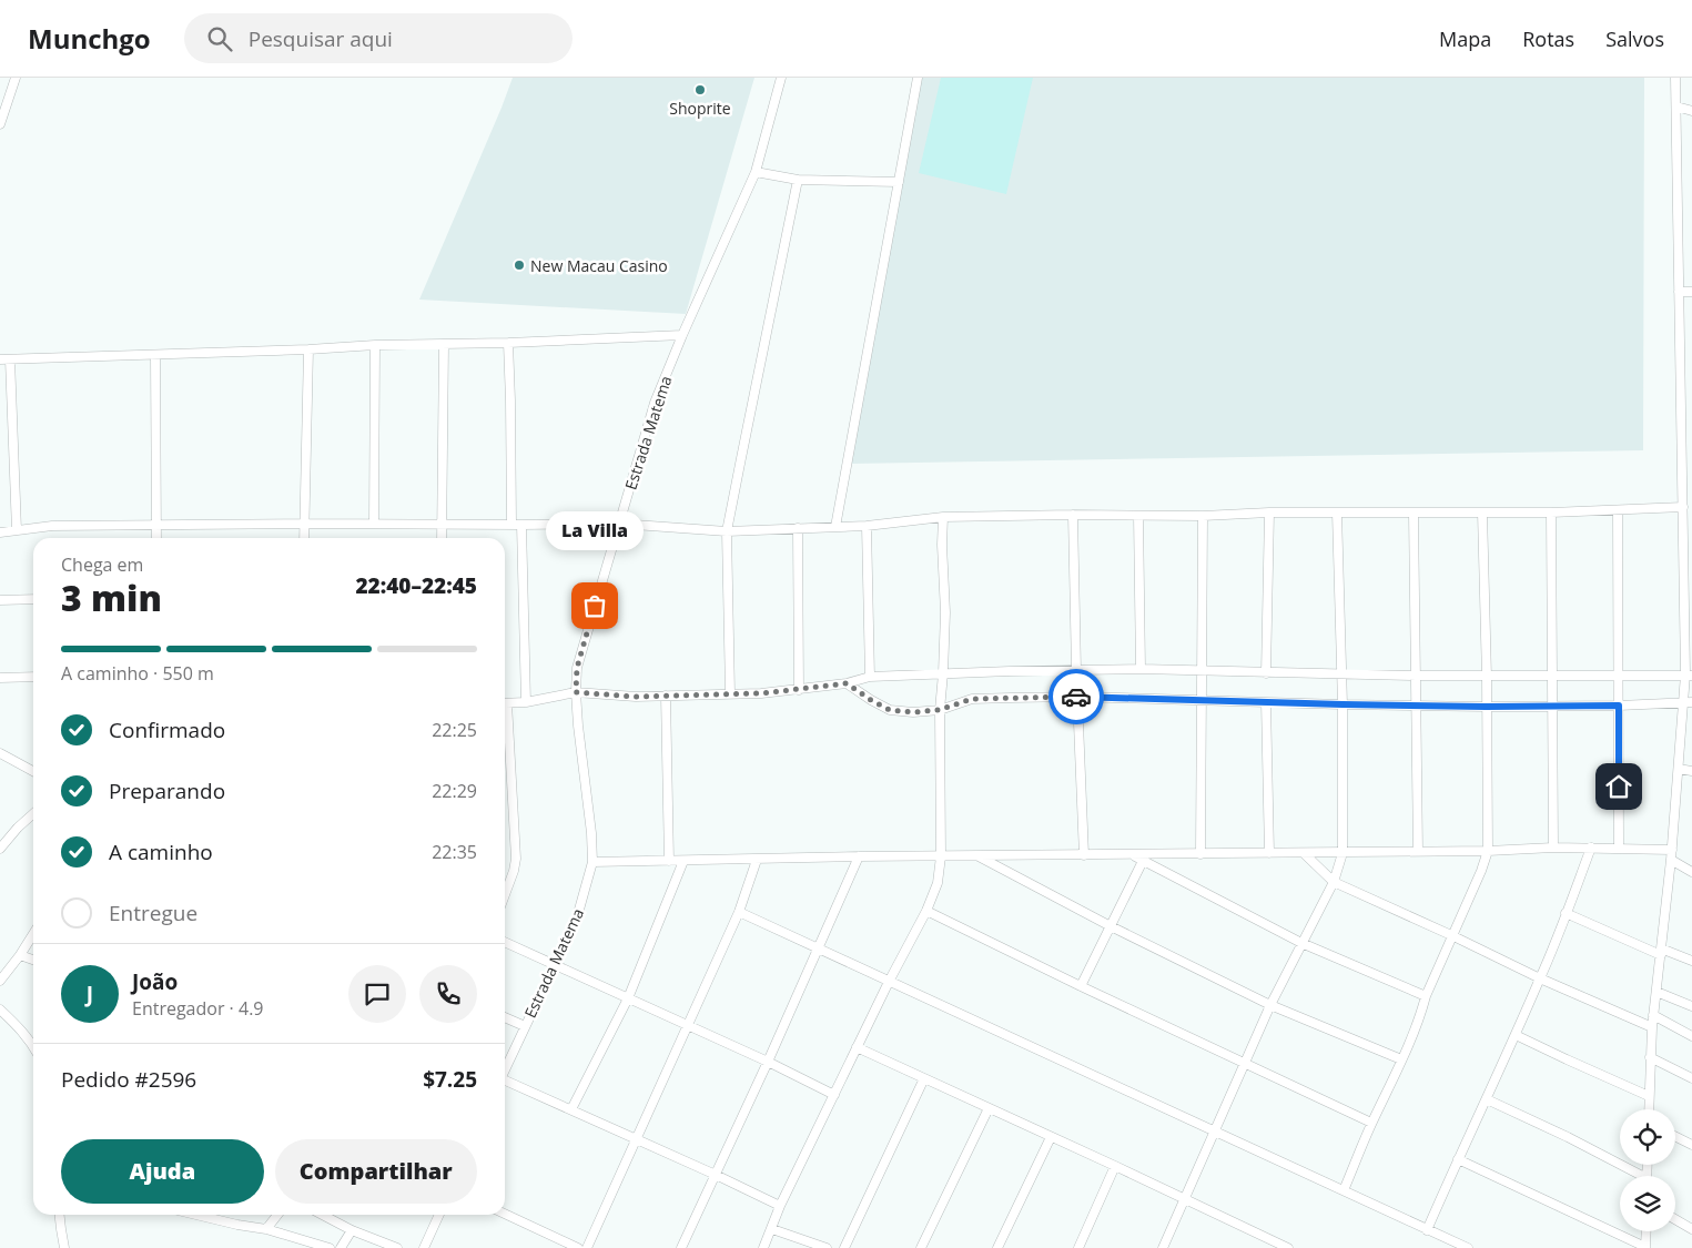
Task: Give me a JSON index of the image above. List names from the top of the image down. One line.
{"streets":{"street":["Estrada Matema"]},"places":["Shoprite","New Macau Casino","La Villa"],"page":{"header":"Munchgo","search":"Pesquisar aqui","nav":["Mapa","Rotas","Salvos"],"bubble":"La Villa","heading":["3 min","Chega em","22:40–22:45"],"panel":["João","Entregador · 4.9","Pedido #2596","$7.25"],"bar":"A caminho · 550 m","list":[["Confirmado","22:25"],["Preparando","22:29"],["A caminho","22:35"],"Entregue"],"round":"J","buttons":["Ajuda","Compartilhar"]}}
